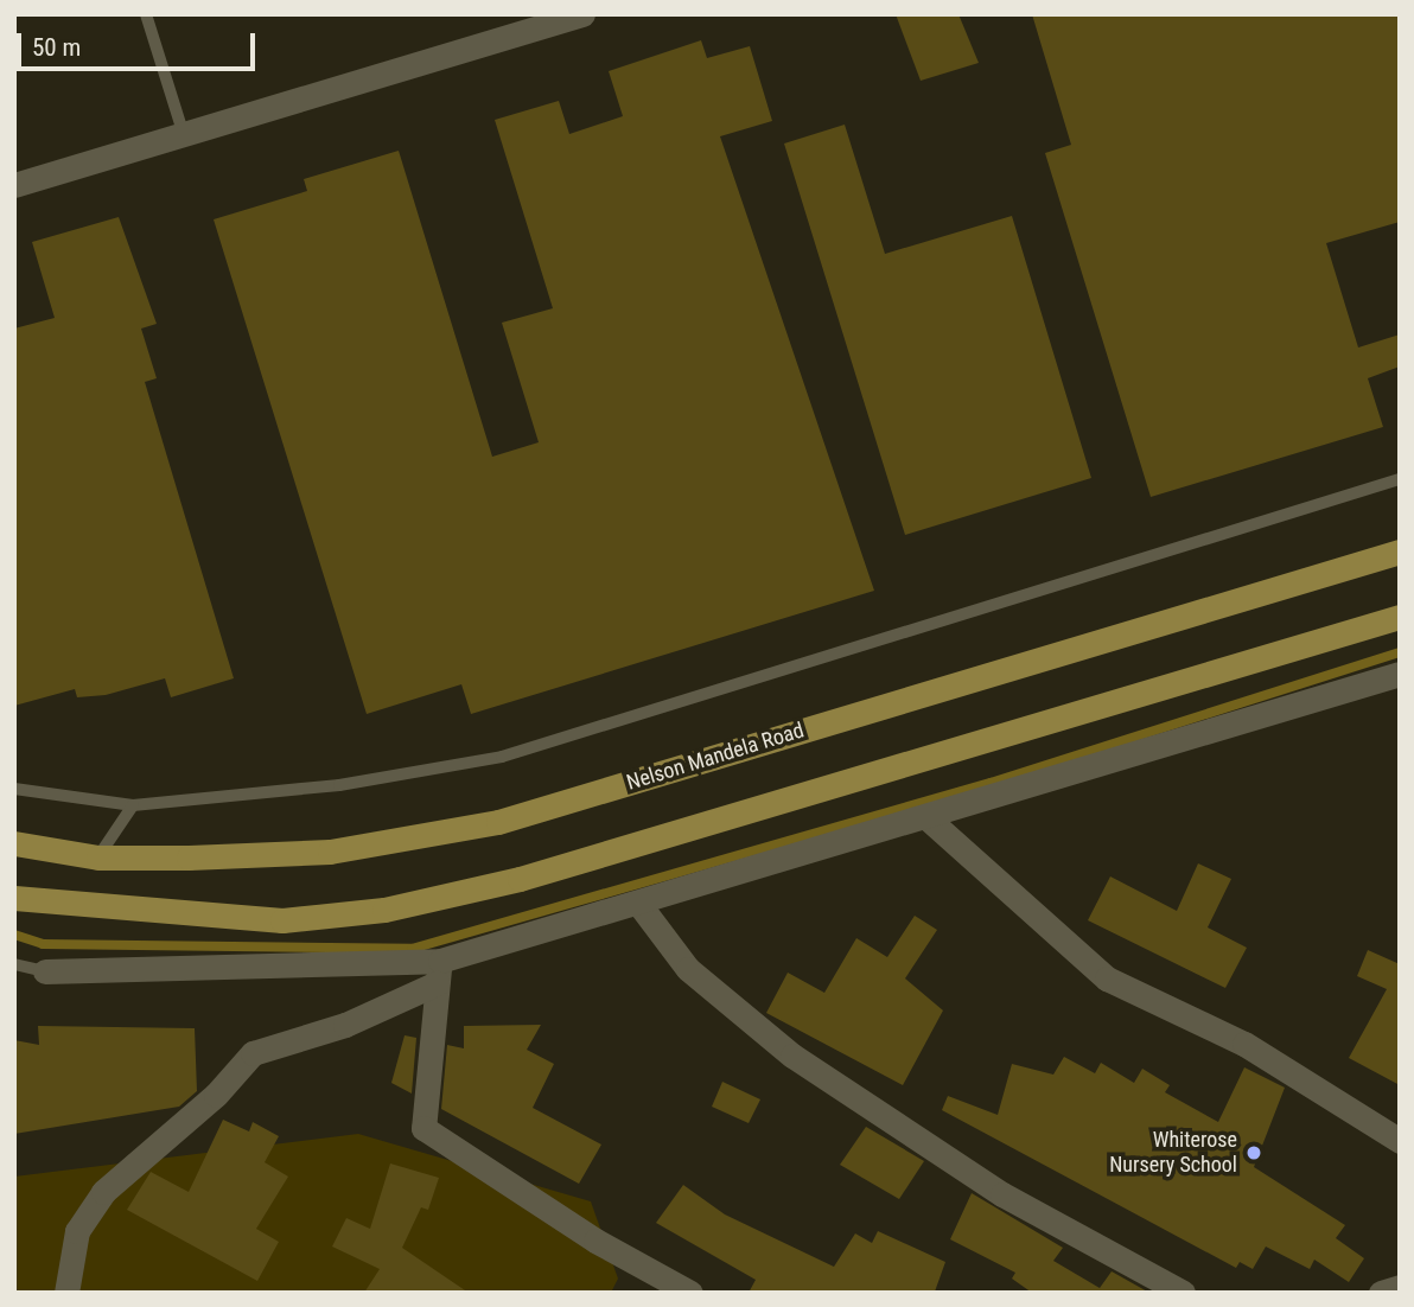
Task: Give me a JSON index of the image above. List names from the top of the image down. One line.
{"streets":{"main road":["Nelson Mandela Road"]},"places":["Whiterose Nursery School"],"scale_bar":"50 m"}
